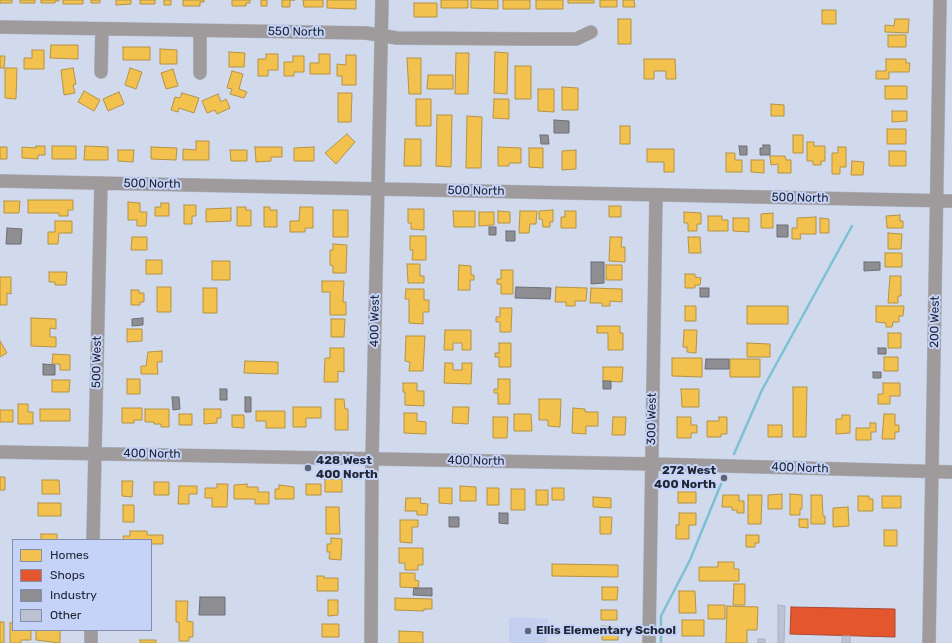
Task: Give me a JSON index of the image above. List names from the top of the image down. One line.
{"streets":{"street":["550 North","500 North","400 West","200 West","500 West","300 West","400 North"]},"crossings":[["550 North","400 West"],["500 North","400 West"],["500 North","200 West"],["500 North","500 West"],["500 North","300 West"],["400 West","400 North"],["200 West","400 North"],["500 West","400 North"],["300 West","400 North"]],"places":["428 West 400 North","272 West 400 North","Ellis Elementary School"],"legend":["Homes","Shops","Industry","Other"]}
